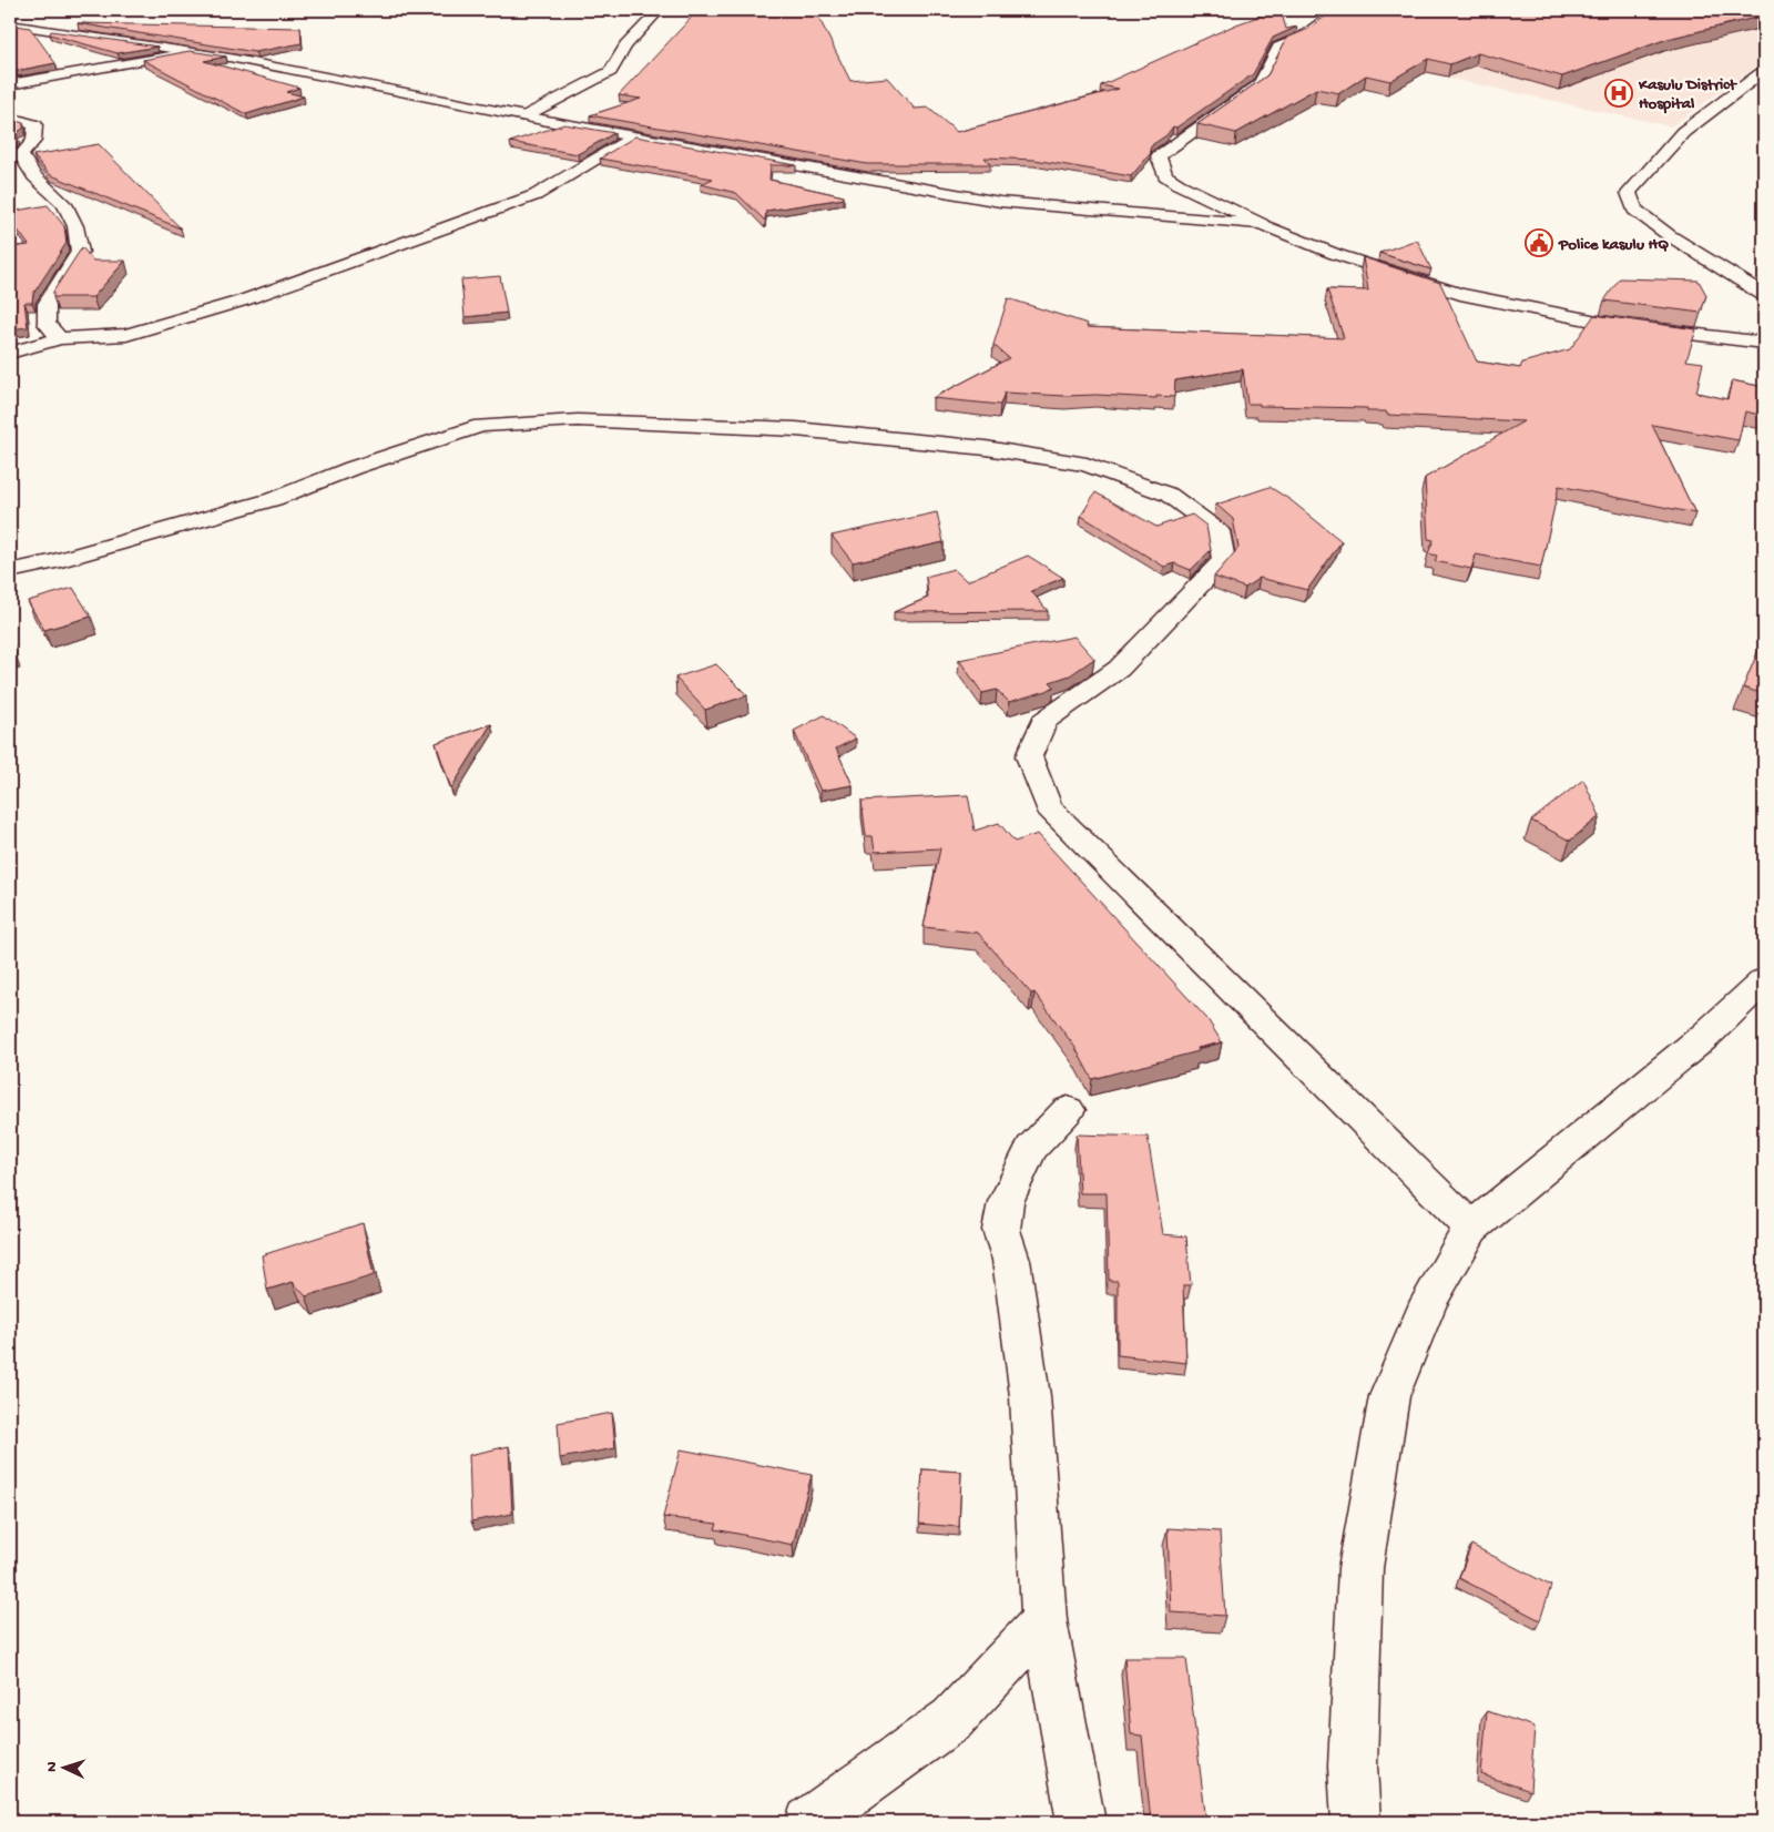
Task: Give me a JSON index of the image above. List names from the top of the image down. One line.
{"places":{"hospital":["Kasulu District Hospital"],"public building":["Police kasulu HQ"]},"north":"left"}
